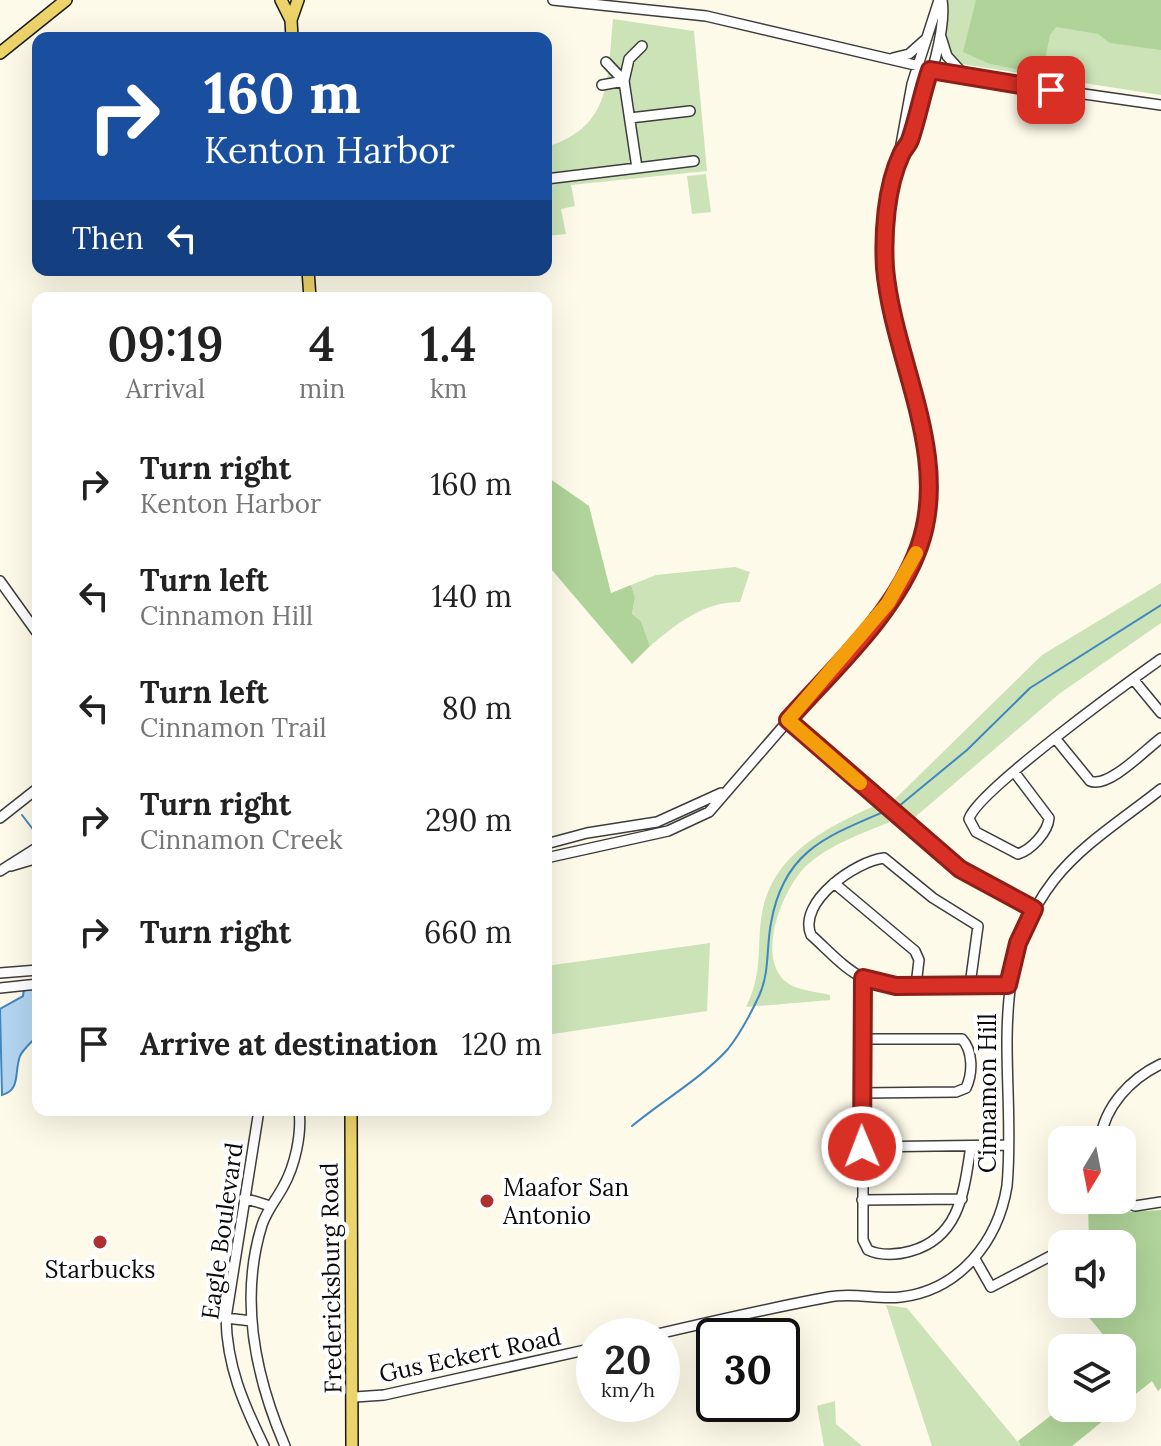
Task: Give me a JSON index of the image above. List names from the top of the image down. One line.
{"streets":{"main road":["Fredericksburg Road"],"street":["Cinnamon Hill","Eagle Boulevard","Gus Eckert Road"]},"crossings":[["Fredericksburg Road","Gus Eckert Road"]],"places":["Maafor San Antonio","Starbucks"],"north":"bottom","page":{"turn":["160 m","Kenton Harbor"],"then":"Then","eta":["09:19","Arrival","4","min","1.4","km"],"list":[{"name":"Turn right","note":"Kenton Harbor","value":"160 m"},{"name":"Turn left","note":"Cinnamon Hill","value":"140 m"},{"name":"Turn left","note":"Cinnamon Trail","value":"80 m"},{"name":"Turn right","note":"Cinnamon Creek","value":"290 m"},{"name":"Turn right","value":"660 m"},{"name":"Arrive at destination","value":"120 m"}],"speed":"20 km/h","limit":"30"}}
